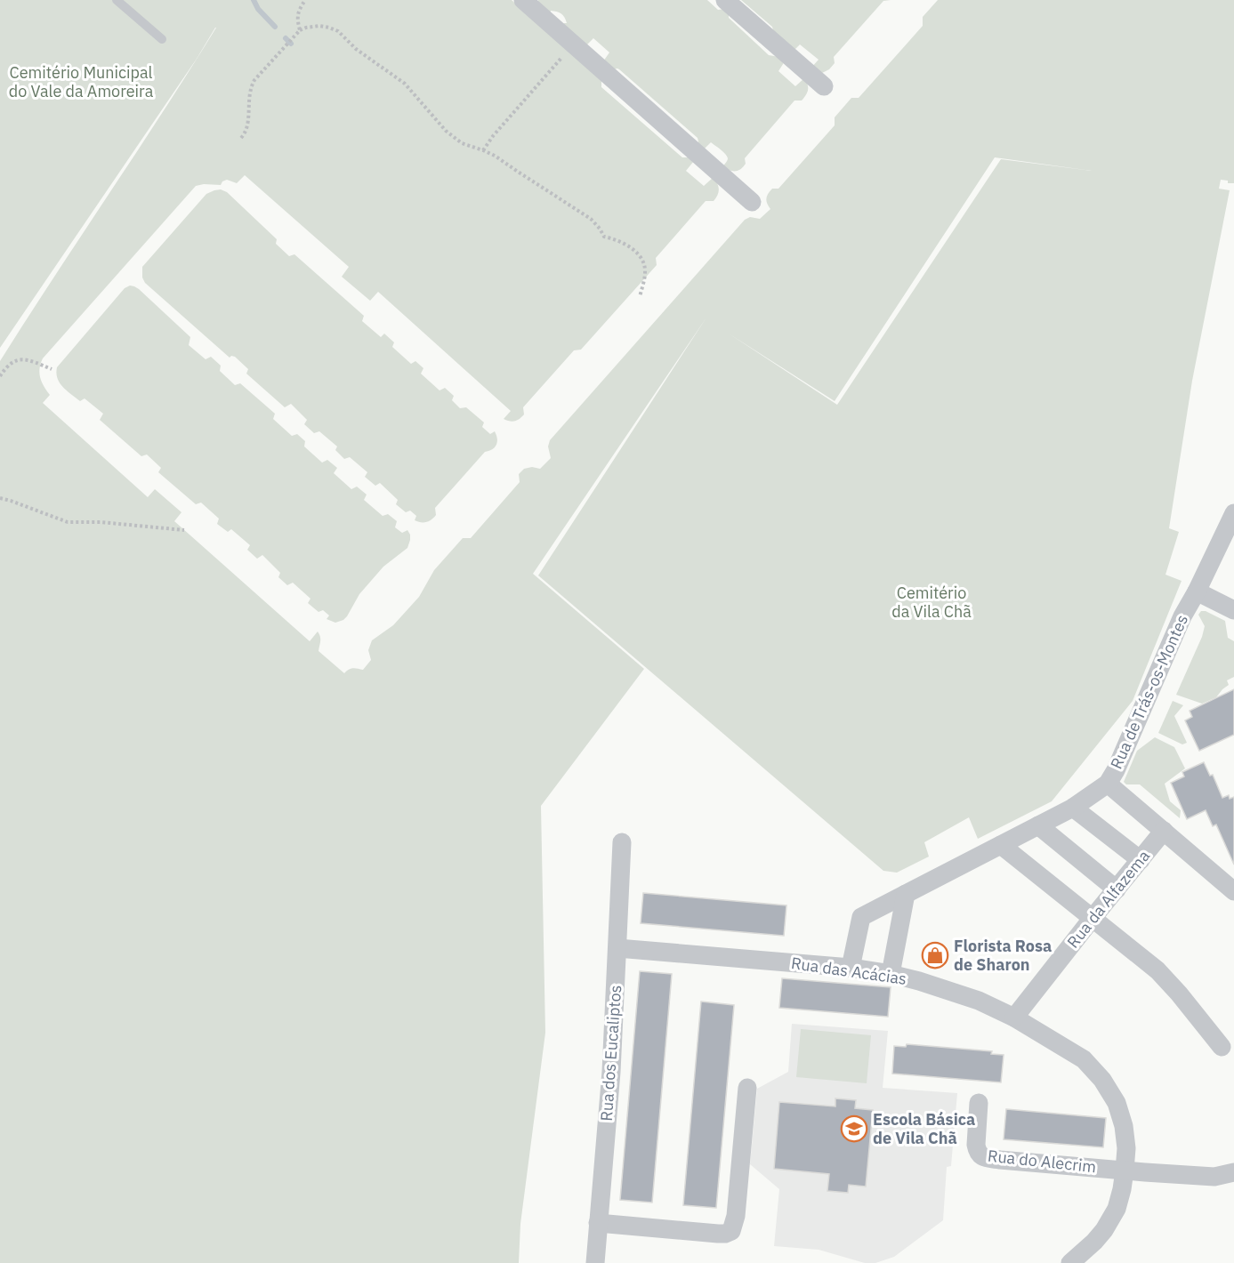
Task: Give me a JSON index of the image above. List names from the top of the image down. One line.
{"streets":{"street":["Rua de Trás-os-Montes","Rua da Alfazema","Rua das Acácias","Rua dos Eucaliptos","Rua do Alecrim"]},"crossings":[["Rua de Trás-os-Montes","Rua das Acácias"],["Rua da Alfazema","Rua das Acácias"],["Rua das Acácias","Rua dos Eucaliptos"],["Rua das Acácias","Rua do Alecrim"]],"parks":["Cemitério Municipal do Vale da Amoreira","Cemitério da Vila Chã"],"places":{"shop":["Florista Rosa de Sharon"],"school or university":["Escola Básica de Vila Chã"]}}
